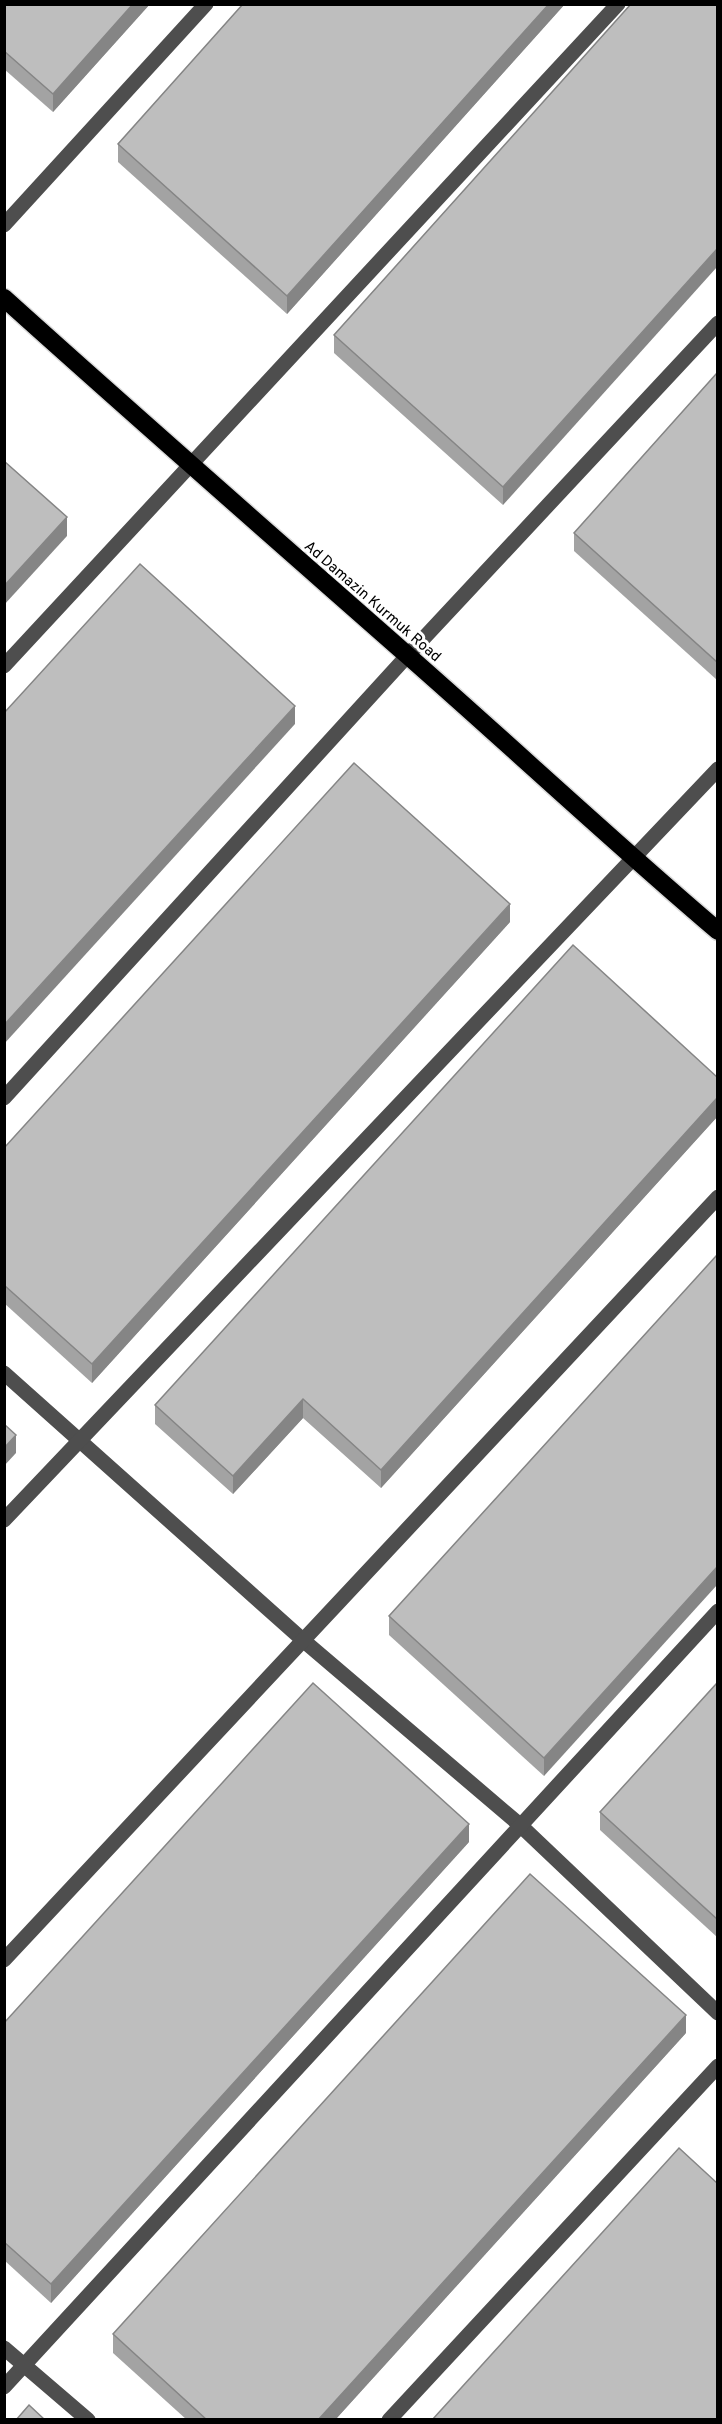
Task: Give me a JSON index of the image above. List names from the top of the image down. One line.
{"streets":{"highway":["Ad Damazin Kurmuk Road"]}}
